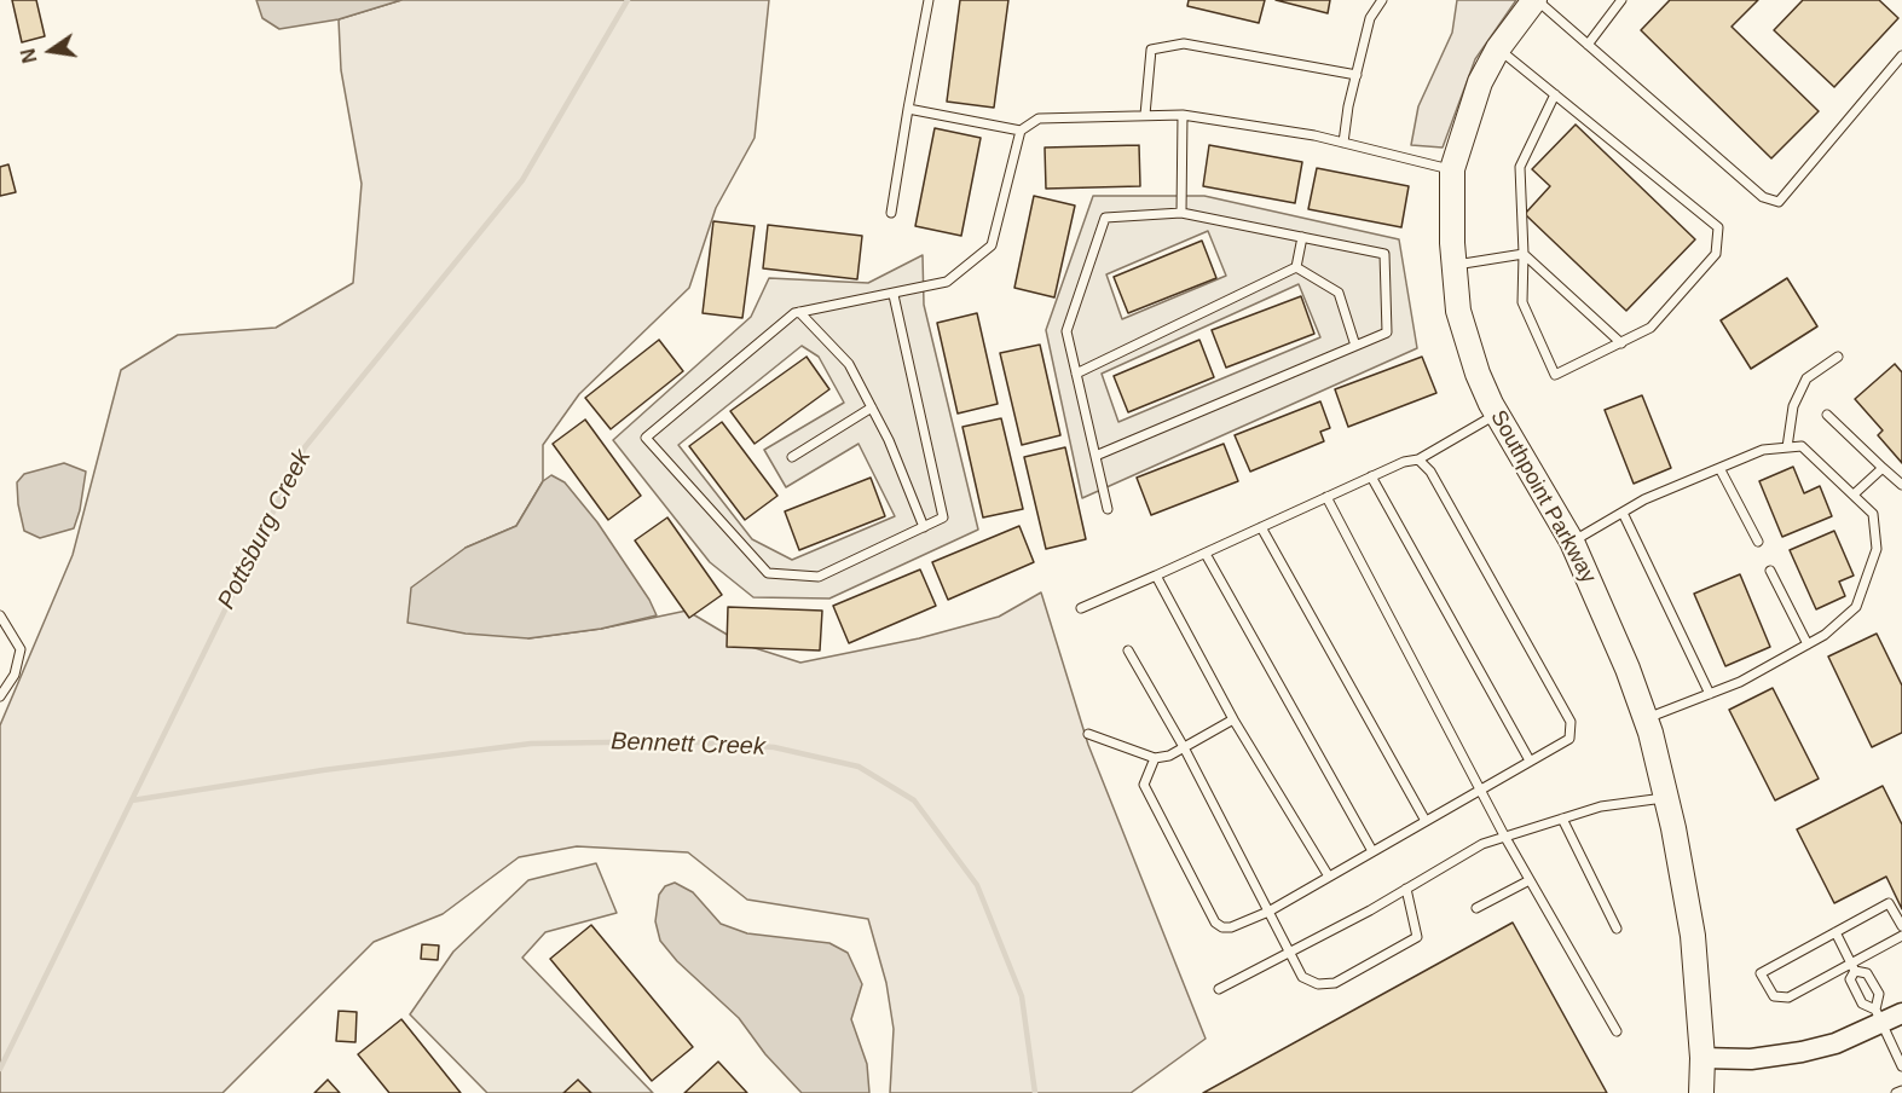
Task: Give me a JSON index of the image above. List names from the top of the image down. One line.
{"streets":{"main road":["Southpoint Parkway"]},"water":["Pottsburg Creek","Bennett Creek"],"north":"left"}
